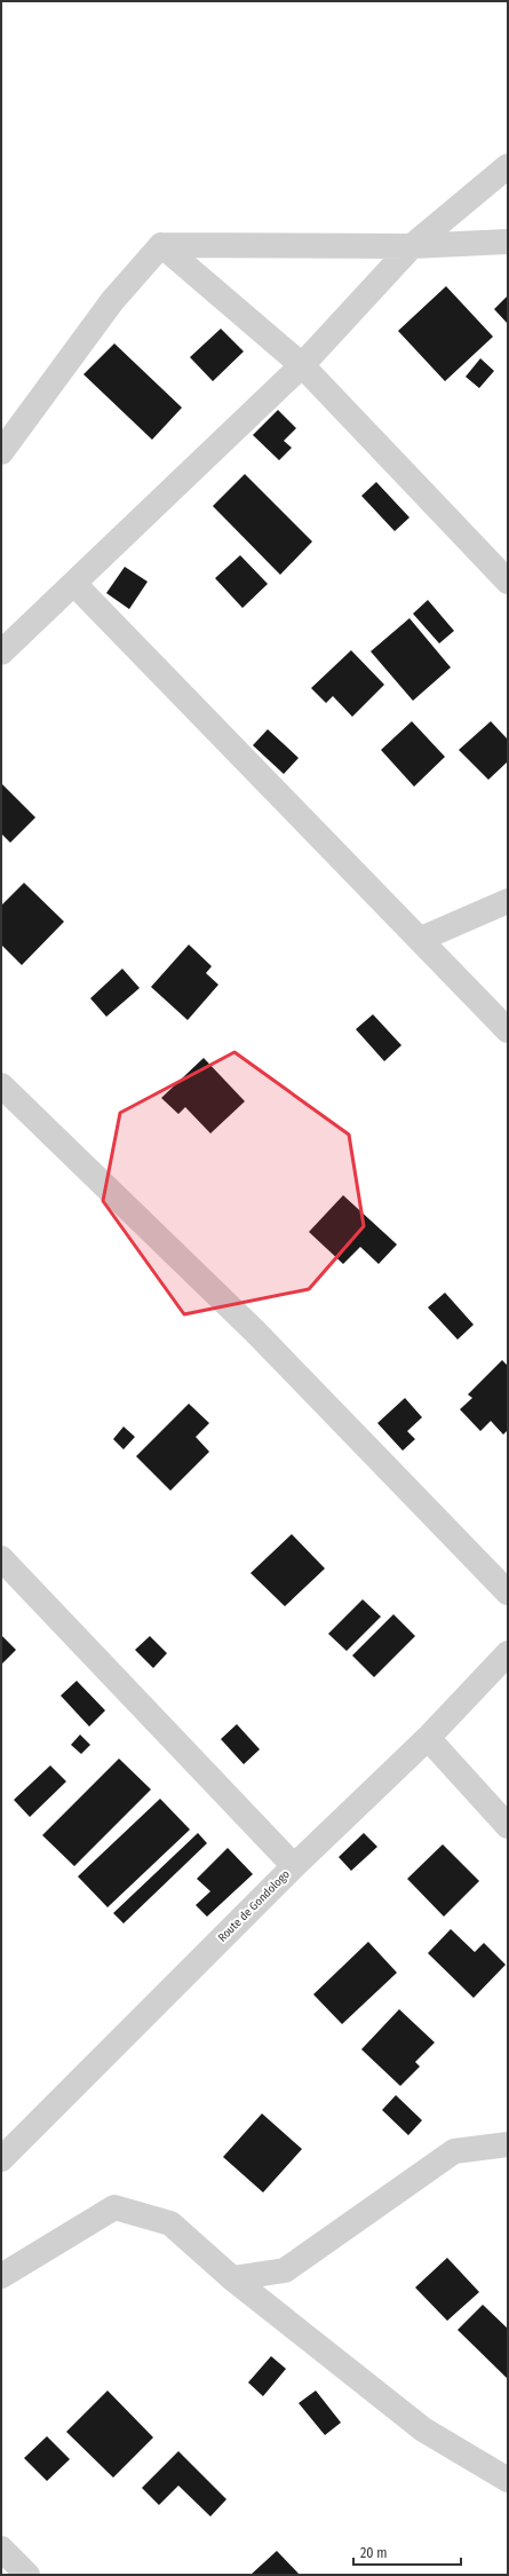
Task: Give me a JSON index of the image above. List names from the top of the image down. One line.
{"streets":{"street":["Route de Gondologo"]},"scale_bar":"20 m"}
